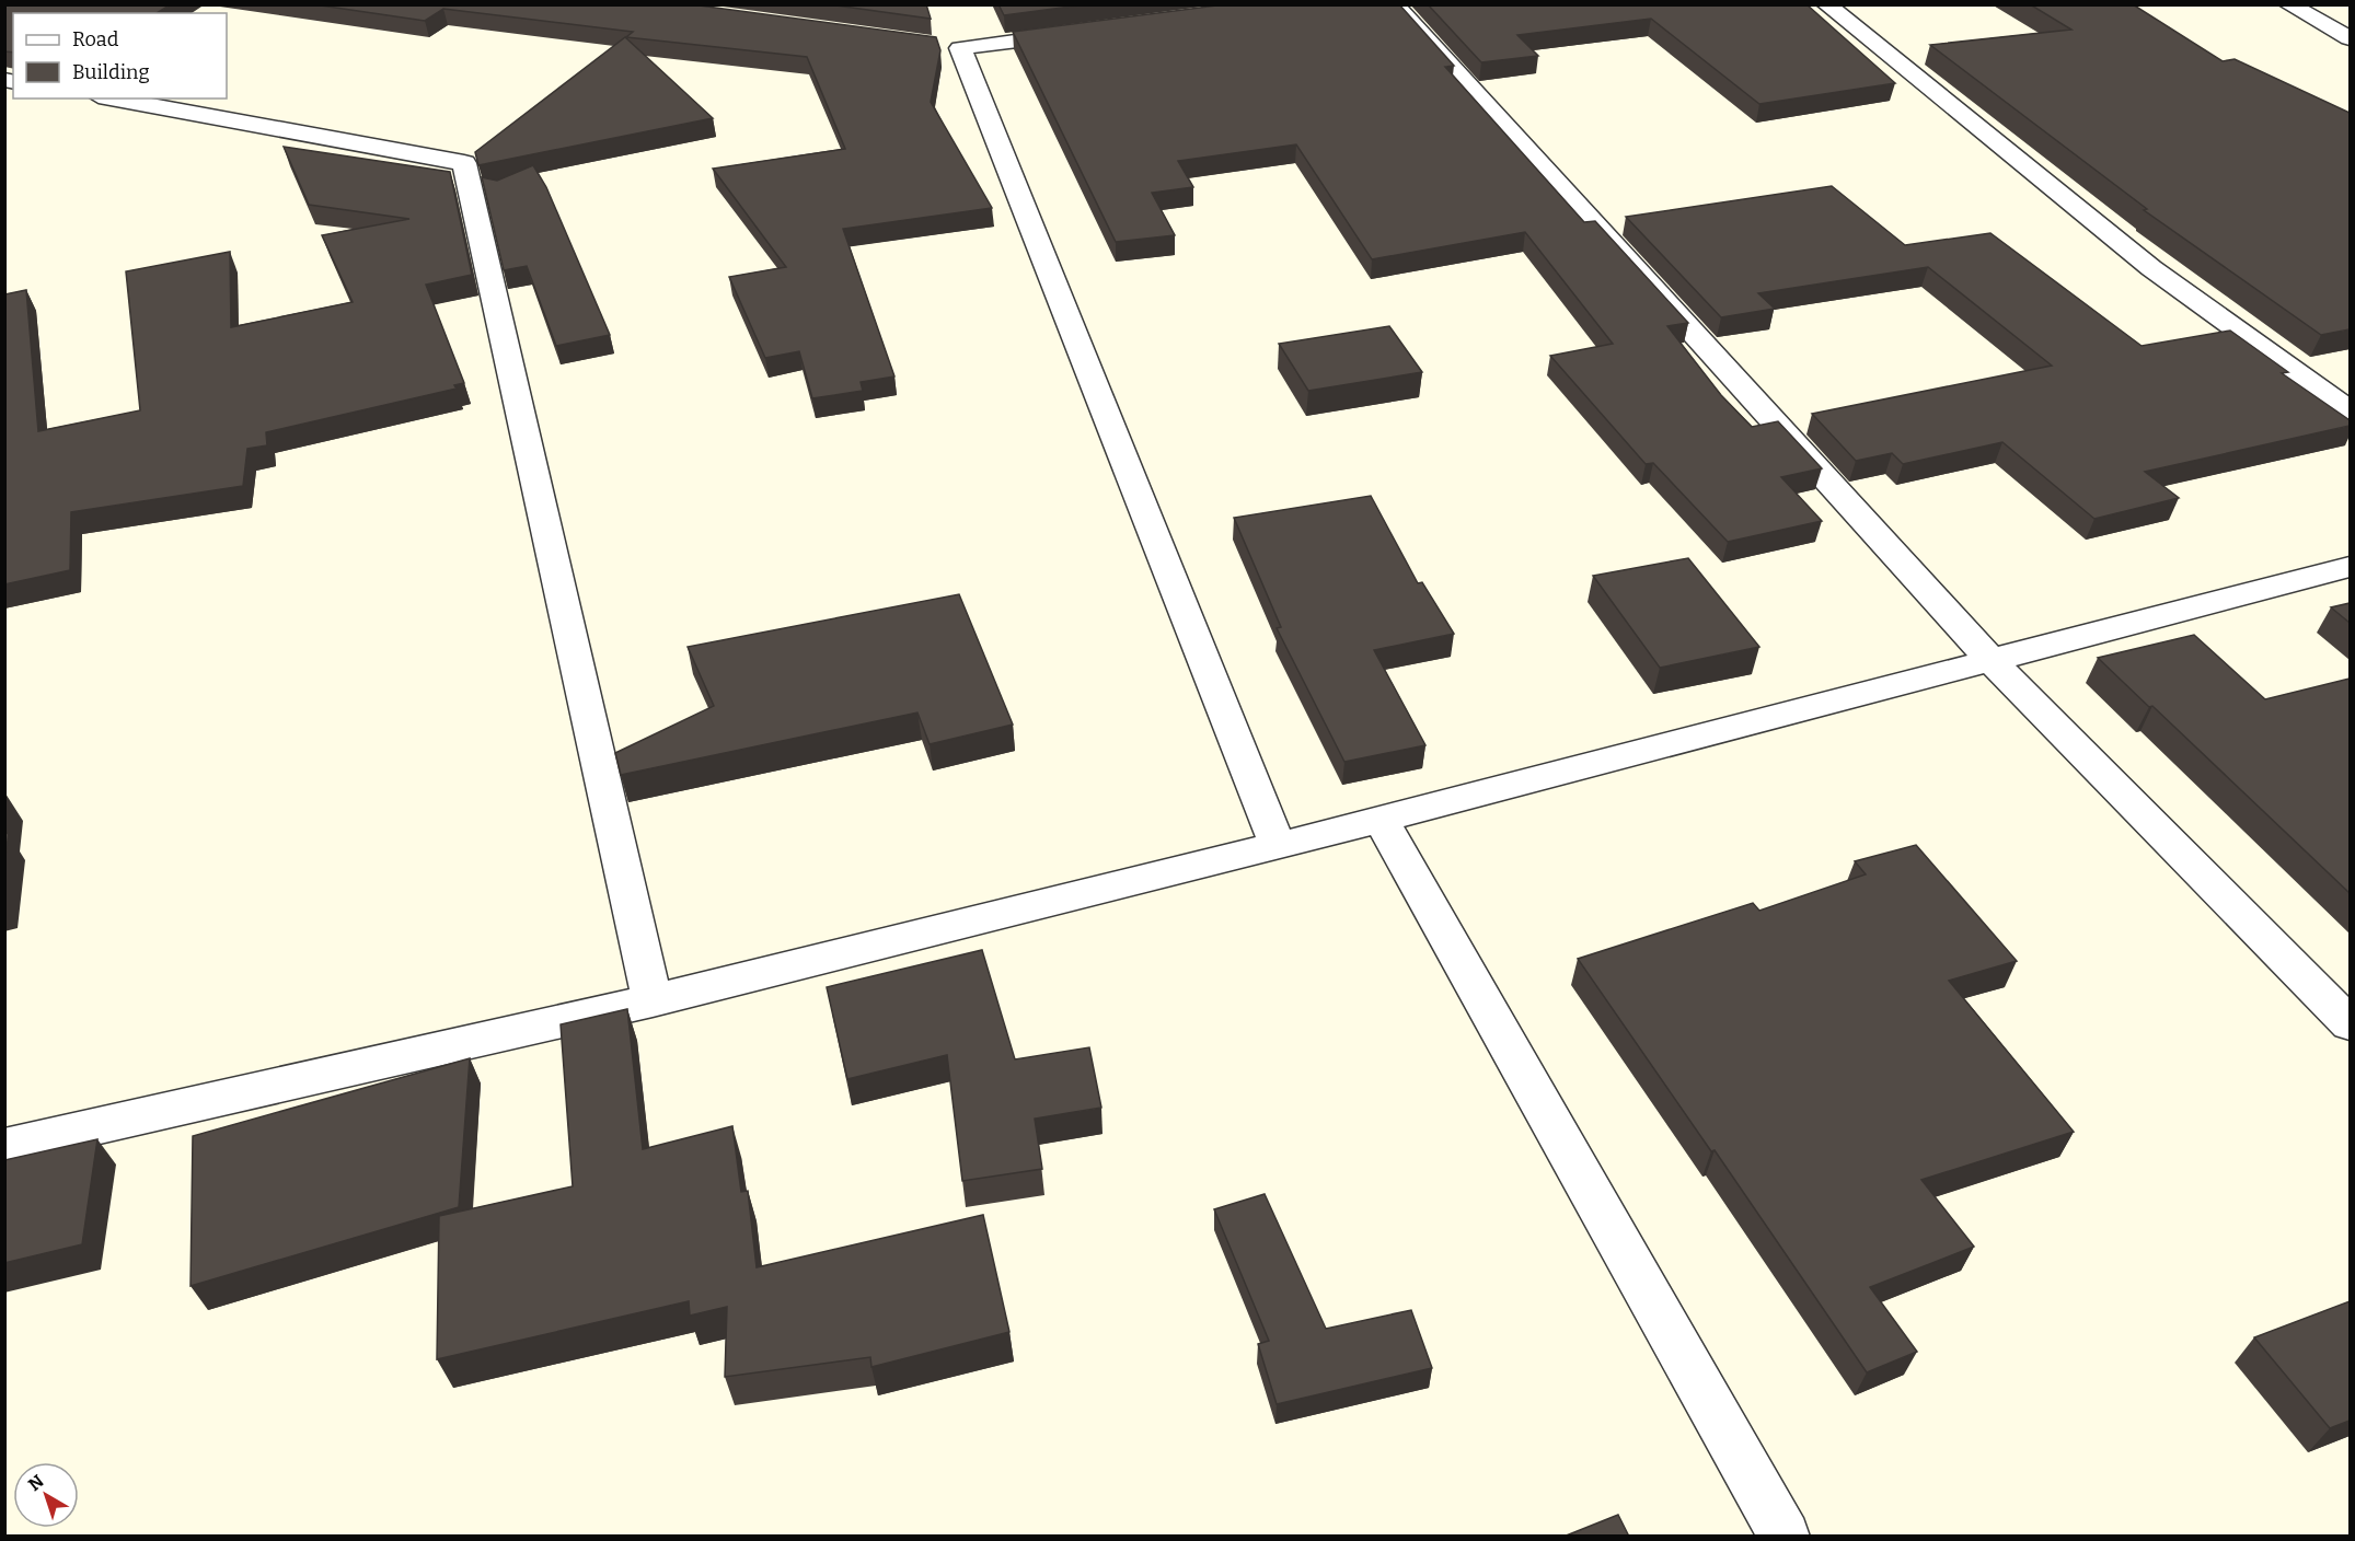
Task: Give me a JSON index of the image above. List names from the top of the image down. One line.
{"legend":["Road","Building"],"north":"top left"}
